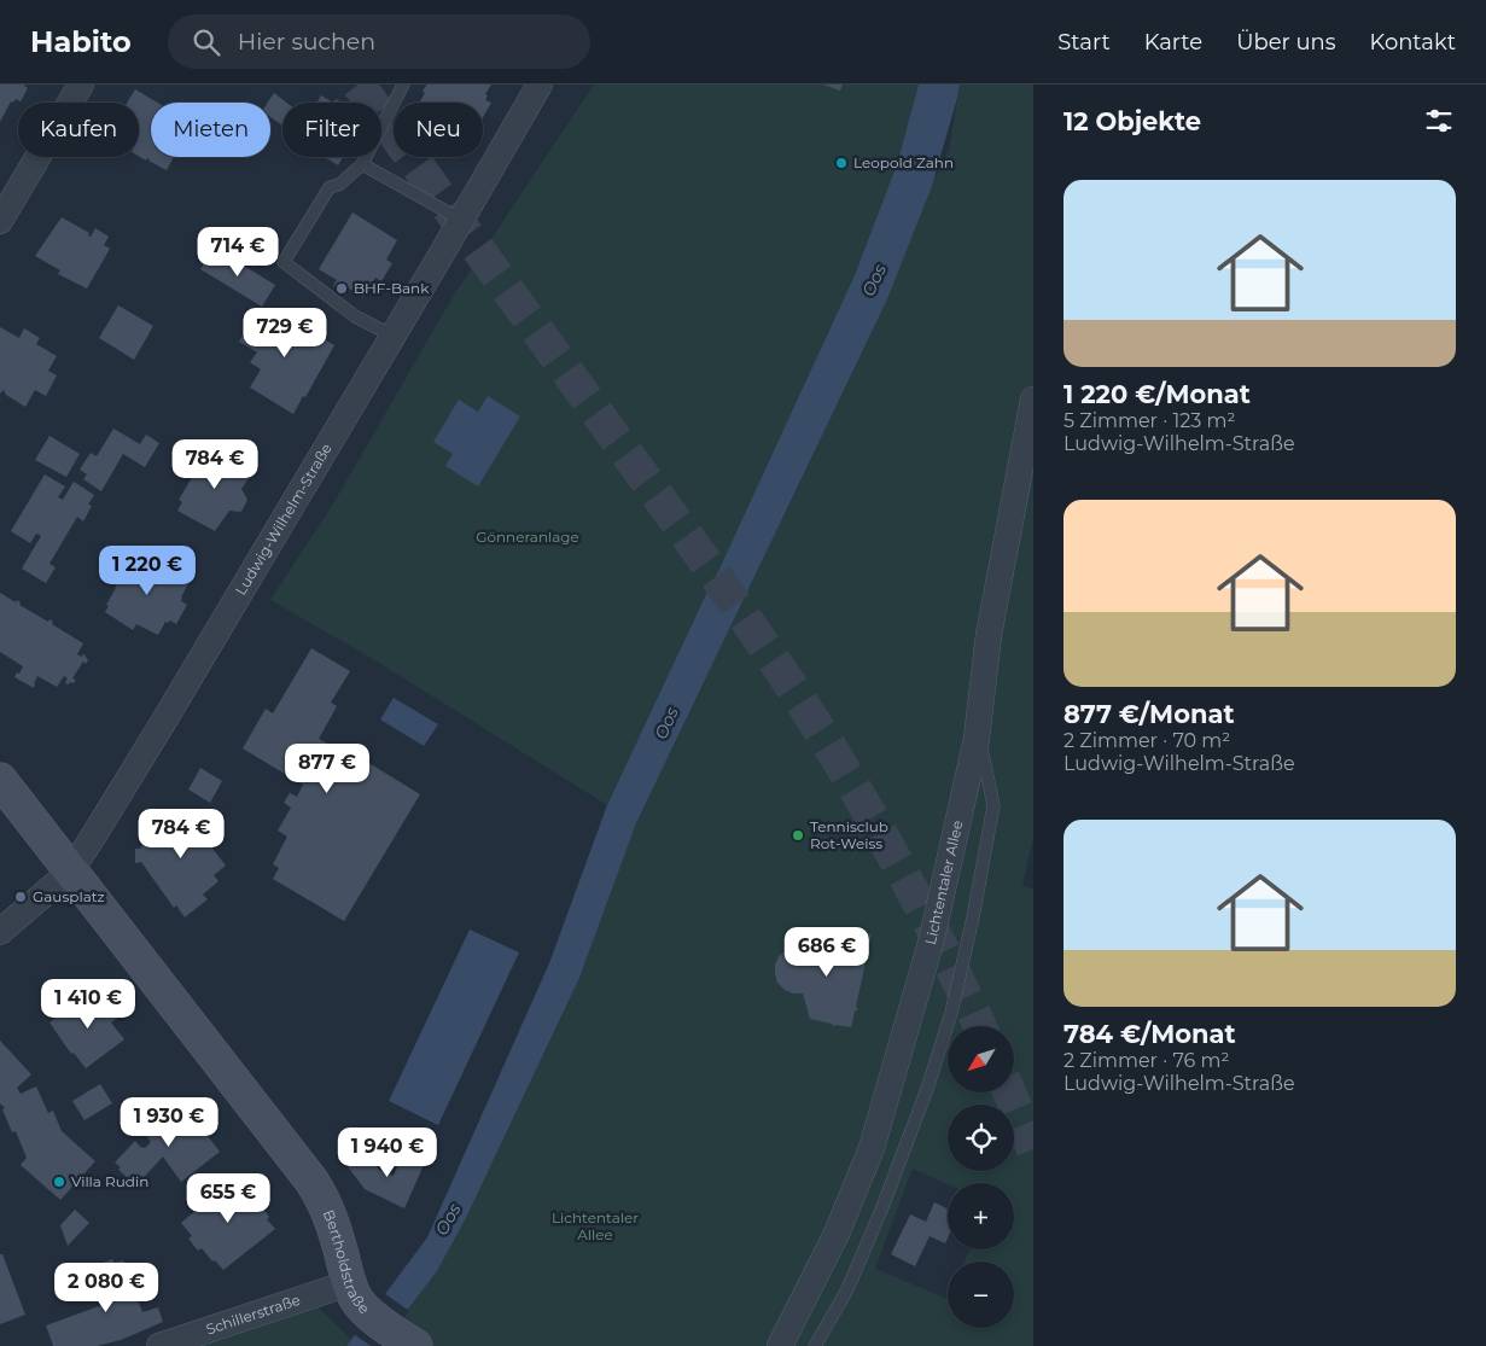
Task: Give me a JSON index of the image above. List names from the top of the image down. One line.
{"streets":{"main road":["Bertholdstraße"],"street":["Ludwig-Wilhelm-Straße","Lichtentaler Allee","Schillerstraße"]},"crossings":[["Ludwig-Wilhelm-Straße","Bertholdstraße"],["Bertholdstraße","Schillerstraße"]],"water":["Oos"],"parks":["Gönneranlage","Lichtentaler Allee"],"places":["Leopold Zahn","BHF-Bank","Tennisclub Rot-Weiss","Gausplatz","Villa Rudin"],"north":"bottom left","page":{"header":"Habito","search":"Hier suchen","nav":["Start","Karte","Über uns","Kontakt"],"heading":"12 Objekte","chip":["Kaufen","Mieten","Filter","Neu"],"list":[{"name":"1 220 €/Monat","note":"5 Zimmer · 123 m² · Ludwig-Wilhelm-Straße"},{"name":"877 €/Monat","note":"2 Zimmer · 70 m² · Ludwig-Wilhelm-Straße"},{"name":"784 €/Monat","note":"2 Zimmer · 76 m² · Ludwig-Wilhelm-Straße"}],"price":["714 €","729 €","784 €","1 220 €","877 €","784 €","686 €","1 410 €","1 930 €","1 940 €","655 €","2 080 €"],"map_buttons":["+","−"]}}
